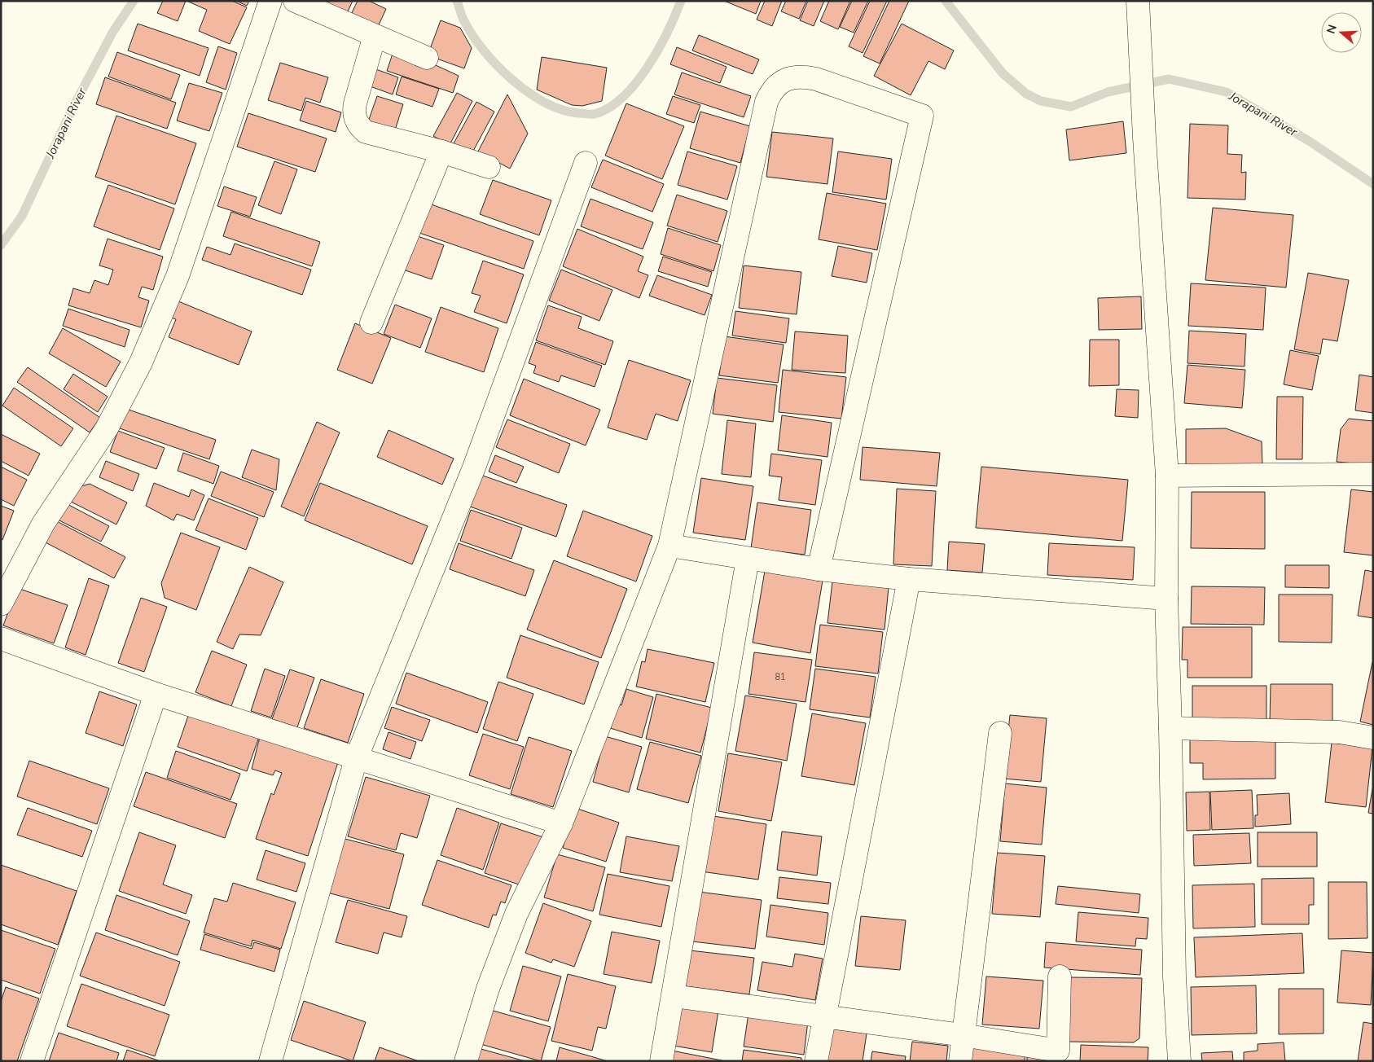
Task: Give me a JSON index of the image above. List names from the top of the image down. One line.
{"water":["Jorapani River"],"house_numbers":["81"],"north":"left"}
